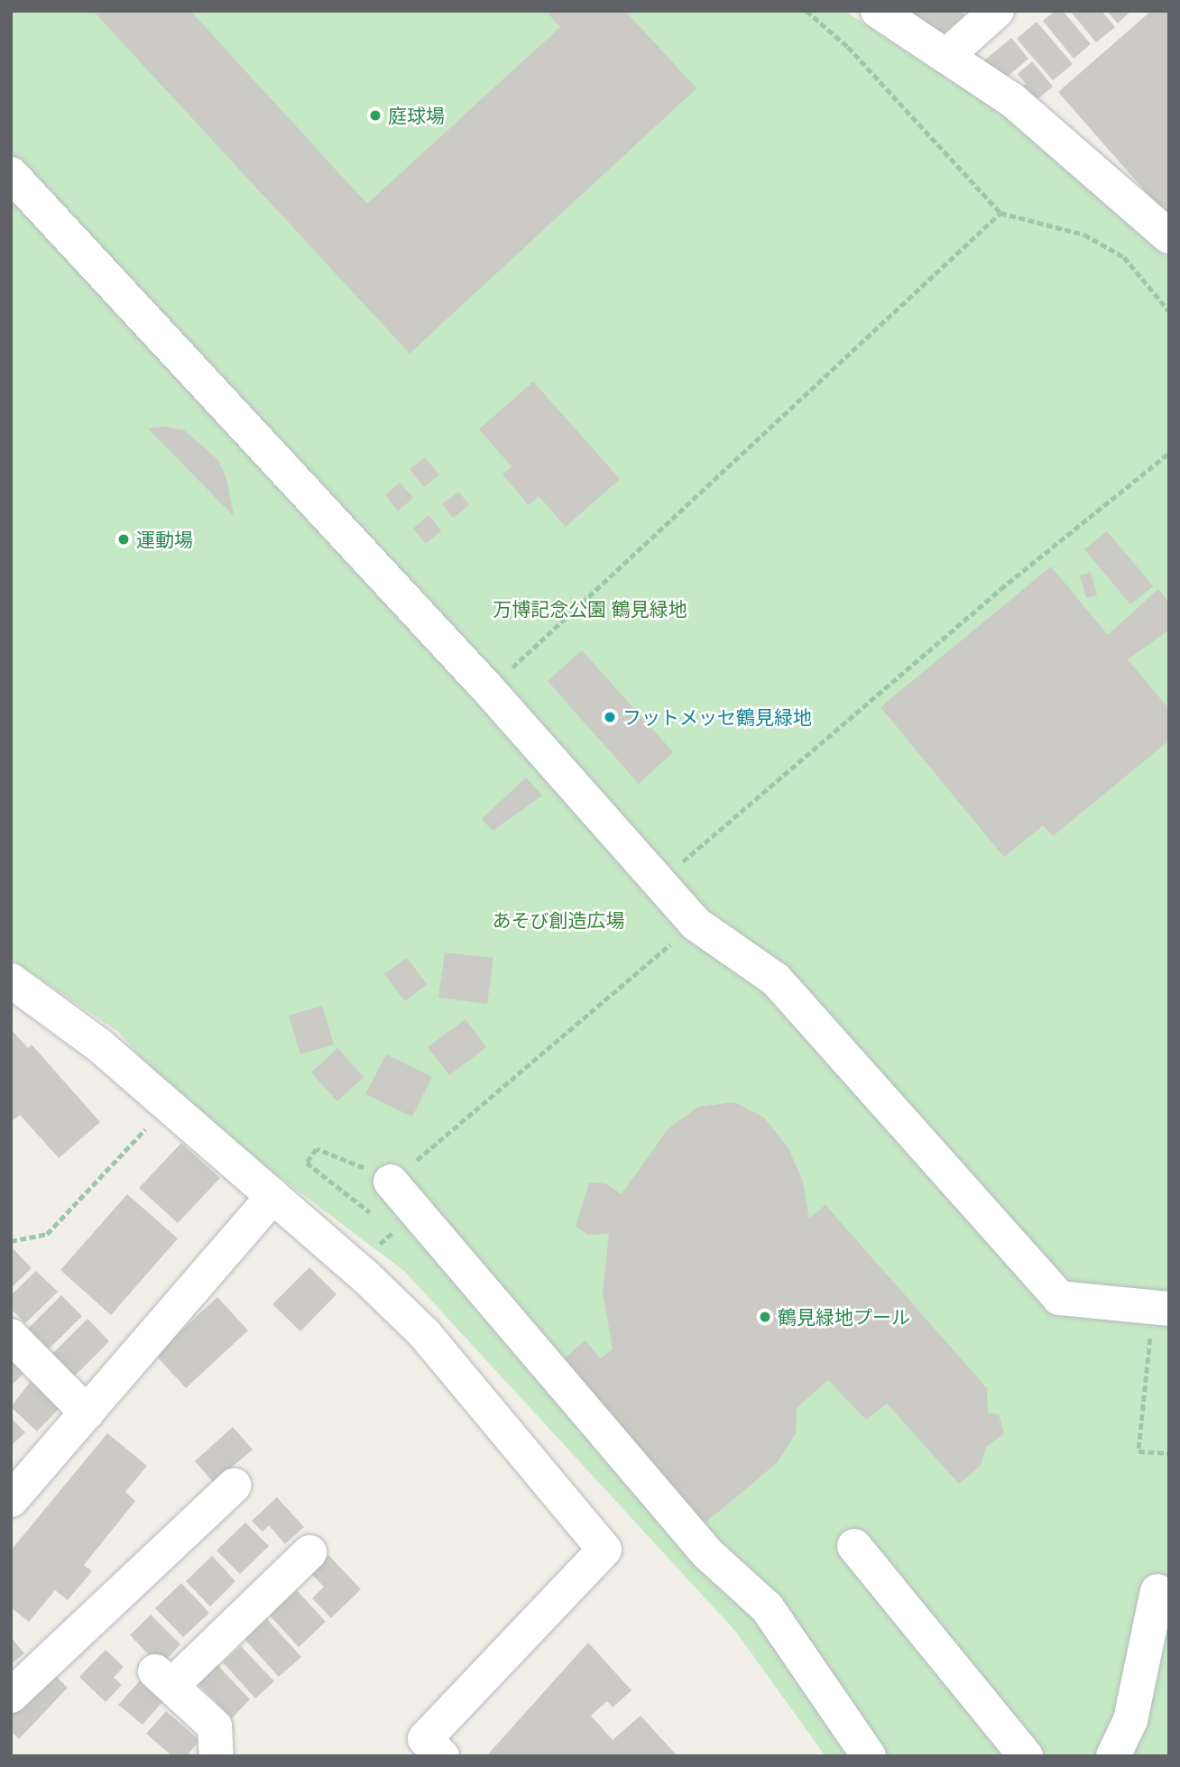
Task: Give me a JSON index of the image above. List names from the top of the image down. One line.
{"parks":["万博記念公園 鶴見緑地","あそび創造広場"],"places":["庭球場","運動場","フットメッセ鶴見緑地","鶴見緑地プール"]}
